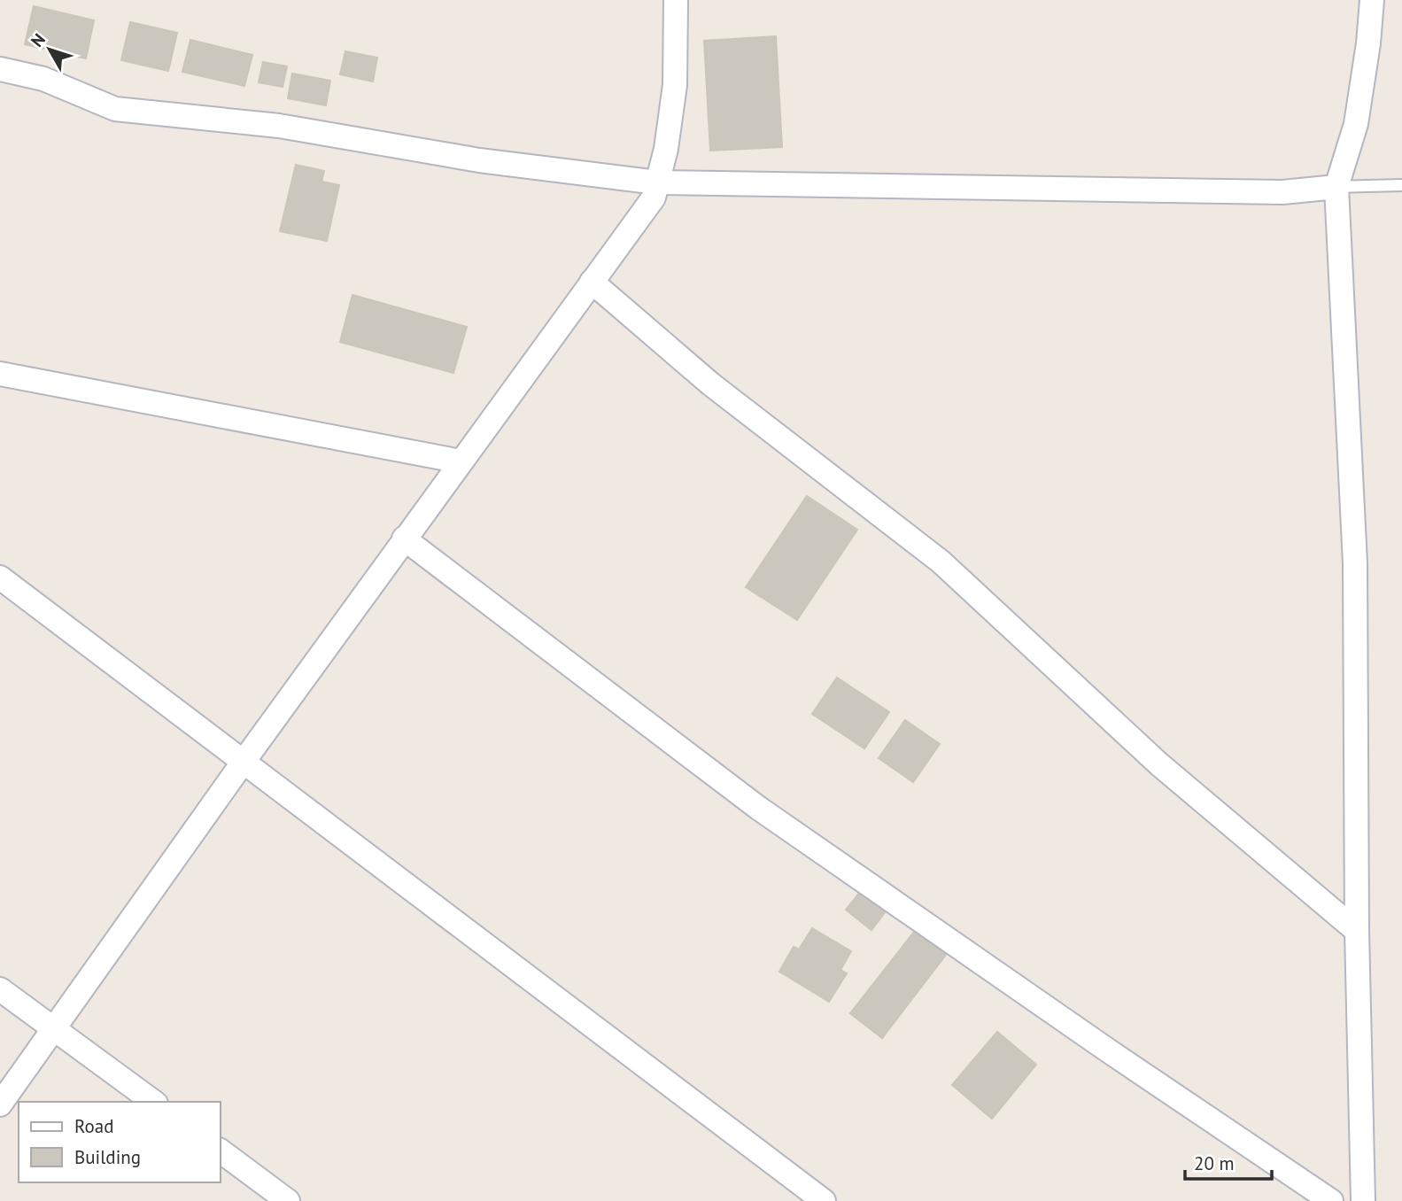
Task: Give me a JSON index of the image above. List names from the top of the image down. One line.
{"legend":["Road","Building"],"scale_bar":"20 m","north":"top left"}
